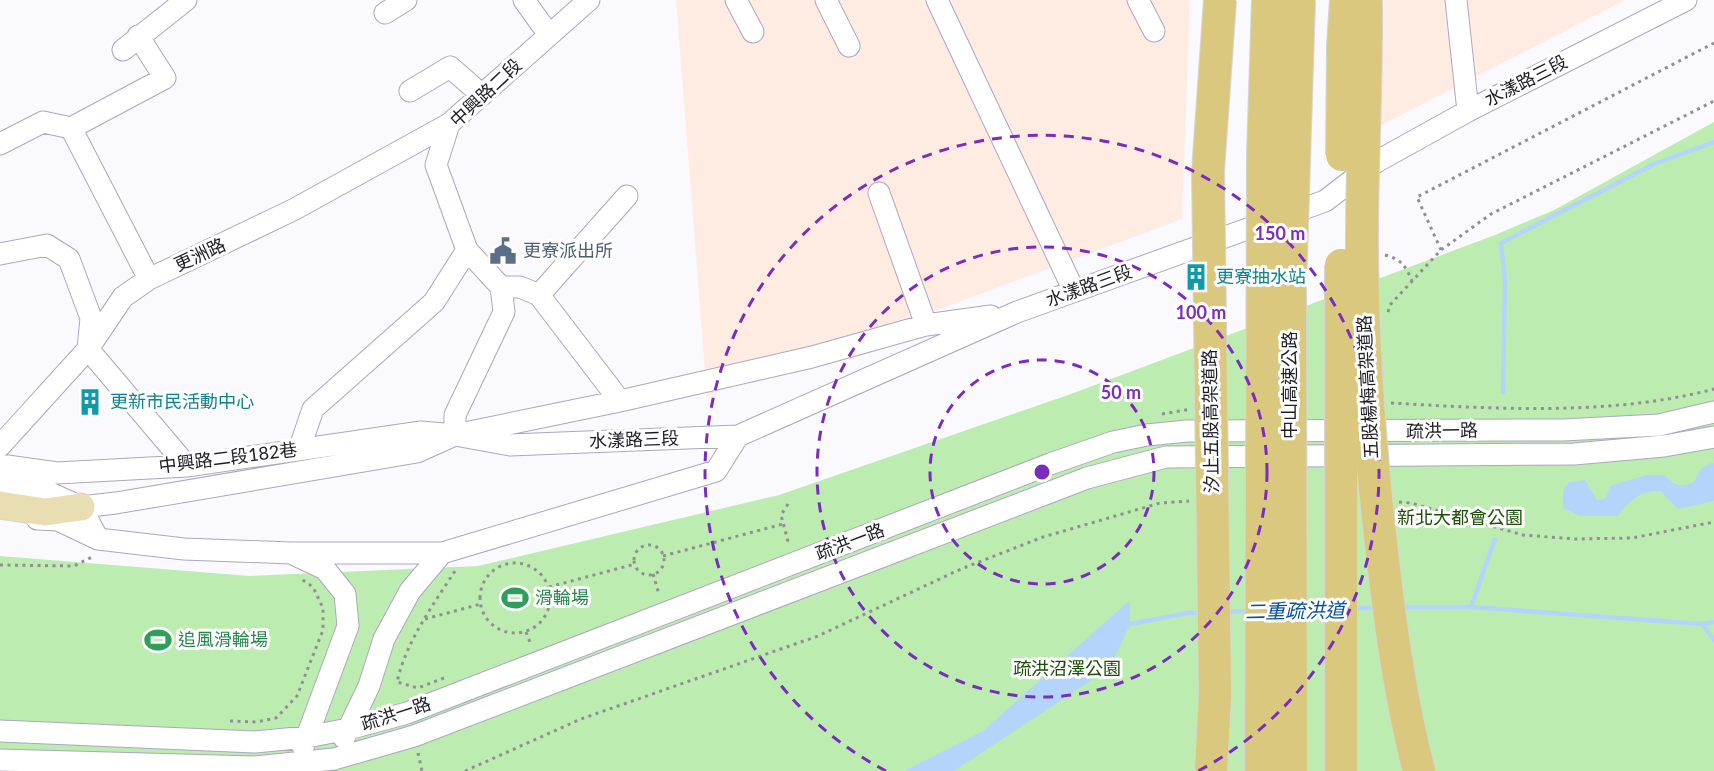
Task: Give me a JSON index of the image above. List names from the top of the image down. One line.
{"streets":{"highway":["中山高速公路","五股楊梅高架道路","汐止五股高架道路"],"street":["水漾路三段","中興路二段","更洲路","疏洪一路","中興路二段182巷"]},"crossings":[["水漾路三段","中興路二段182巷"],["中興路二段","更洲路"]],"water":["二重疏洪道"],"parks":["新北大都會公園","疏洪沼澤公園"],"places":{"public building":["更寮派出所"],"building":["更寮抽水站","更新市民活動中心"],"sports":["滑輪場","追風滑輪場"]},"rings":["150 m","100 m","50 m"]}
